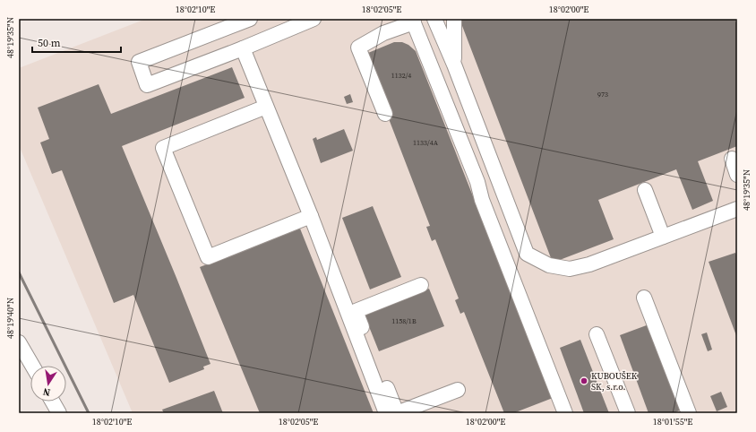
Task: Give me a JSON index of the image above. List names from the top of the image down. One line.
{"places":["KUBOUŠEK SK, s.r.o."],"house_numbers":["1132/4","973","1133/4A","1158/1B"],"scale_bar":"50 m","north":"bottom","coordinates":["18°02'10\"E","18°02'05\"E","18°02'00\"E","48°19'35\"N","48°19'40\"N","18°01'55\"E"]}
